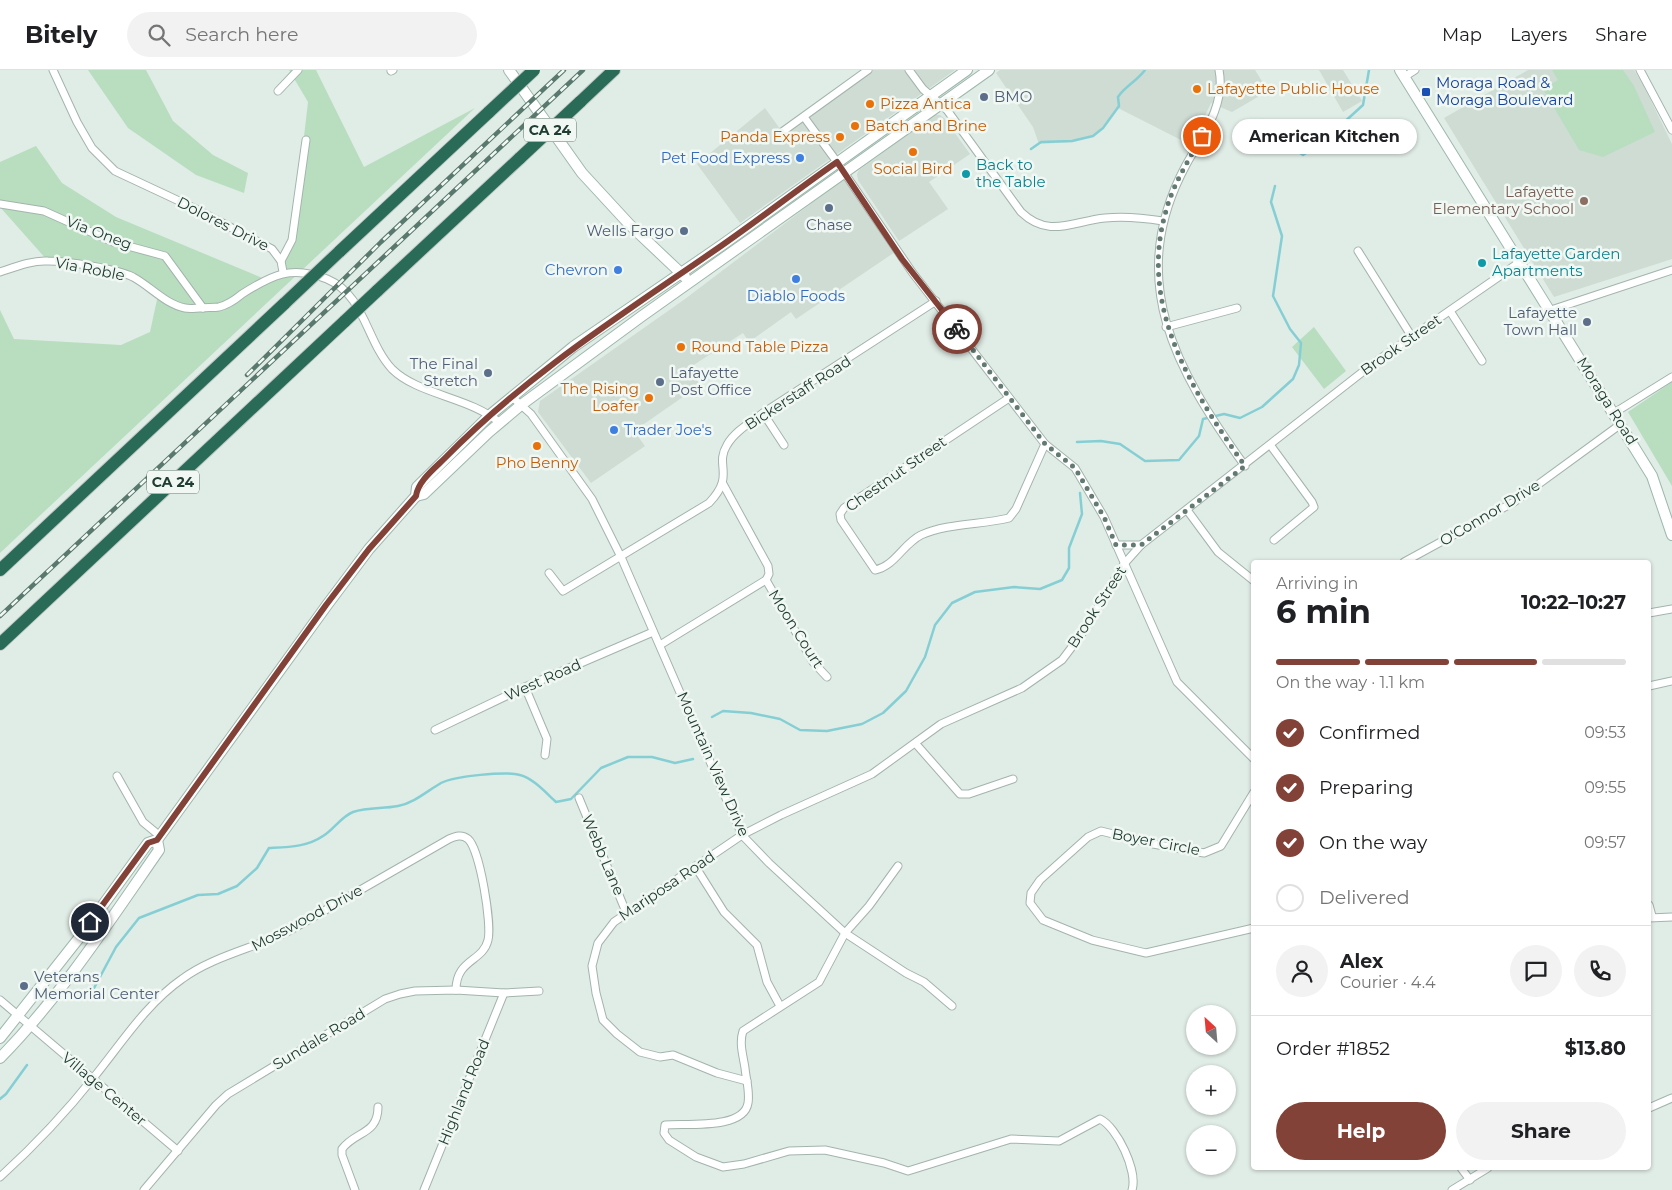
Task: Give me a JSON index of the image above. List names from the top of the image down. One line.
{"streets":{"highway":["CA 24"],"main road":["Moraga Road"],"street":["Dolores Drive","Via Oneg","Via Roble","Brook Street","Bickerstaff Road","Chestnut Street","O'Connor Drive","Moon Court","West Road","Mountain View Drive","Boyer Circle","Webb Lane","Mariposa Road","Mosswood Drive","Sundale Road","Village Center","Highland Road"]},"crossings":[["Dolores Drive","Via Roble"],["Via Oneg","Via Roble"],["Brook Street","Moraga Road"],["Brook Street","Mountain View Drive"],["Brook Street","Mariposa Road"],["Moraga Road","O'Connor Drive"],["West Road","Mountain View Drive"],["Mountain View Drive","Mariposa Road"],["Webb Lane","Mariposa Road"],["Mosswood Drive","Sundale Road"],["Mosswood Drive","Village Center"],["Sundale Road","Village Center"],["Sundale Road","Highland Road"]],"places":{"other":["Lafayette Public House","BMO","Pizza Antica","Batch and Brine","American Kitchen","Panda Express","Social Bird","Pet Food Express","Back to the Table","Lafayette Elementary School","Chase","Wells Fargo","Lafayette Garden Apartments","Chevron","Diablo Foods","Lafayette Town Hall","Round Table Pizza","The Final Stretch","Lafayette Post Office","The Rising Loafer","Trader Joe's","Pho Benny","Veterans Memorial Center"],"transit":["Moraga Road & Moraga Boulevard"]},"north":"top left","page":{"header":"Bitely","search":"Search here","nav":["Map","Layers","Share"],"bubble":"American Kitchen","heading":["6 min","Arriving in","10:22–10:27"],"panel":["Alex","Courier · 4.4","Order #1852","$13.80"],"bar":"On the way · 1.1 km","list":[["Confirmed","09:53"],["Preparing","09:55"],["On the way","09:57"],"Delivered"],"map_buttons":["+","−"],"buttons":["Help","Share"]}}
